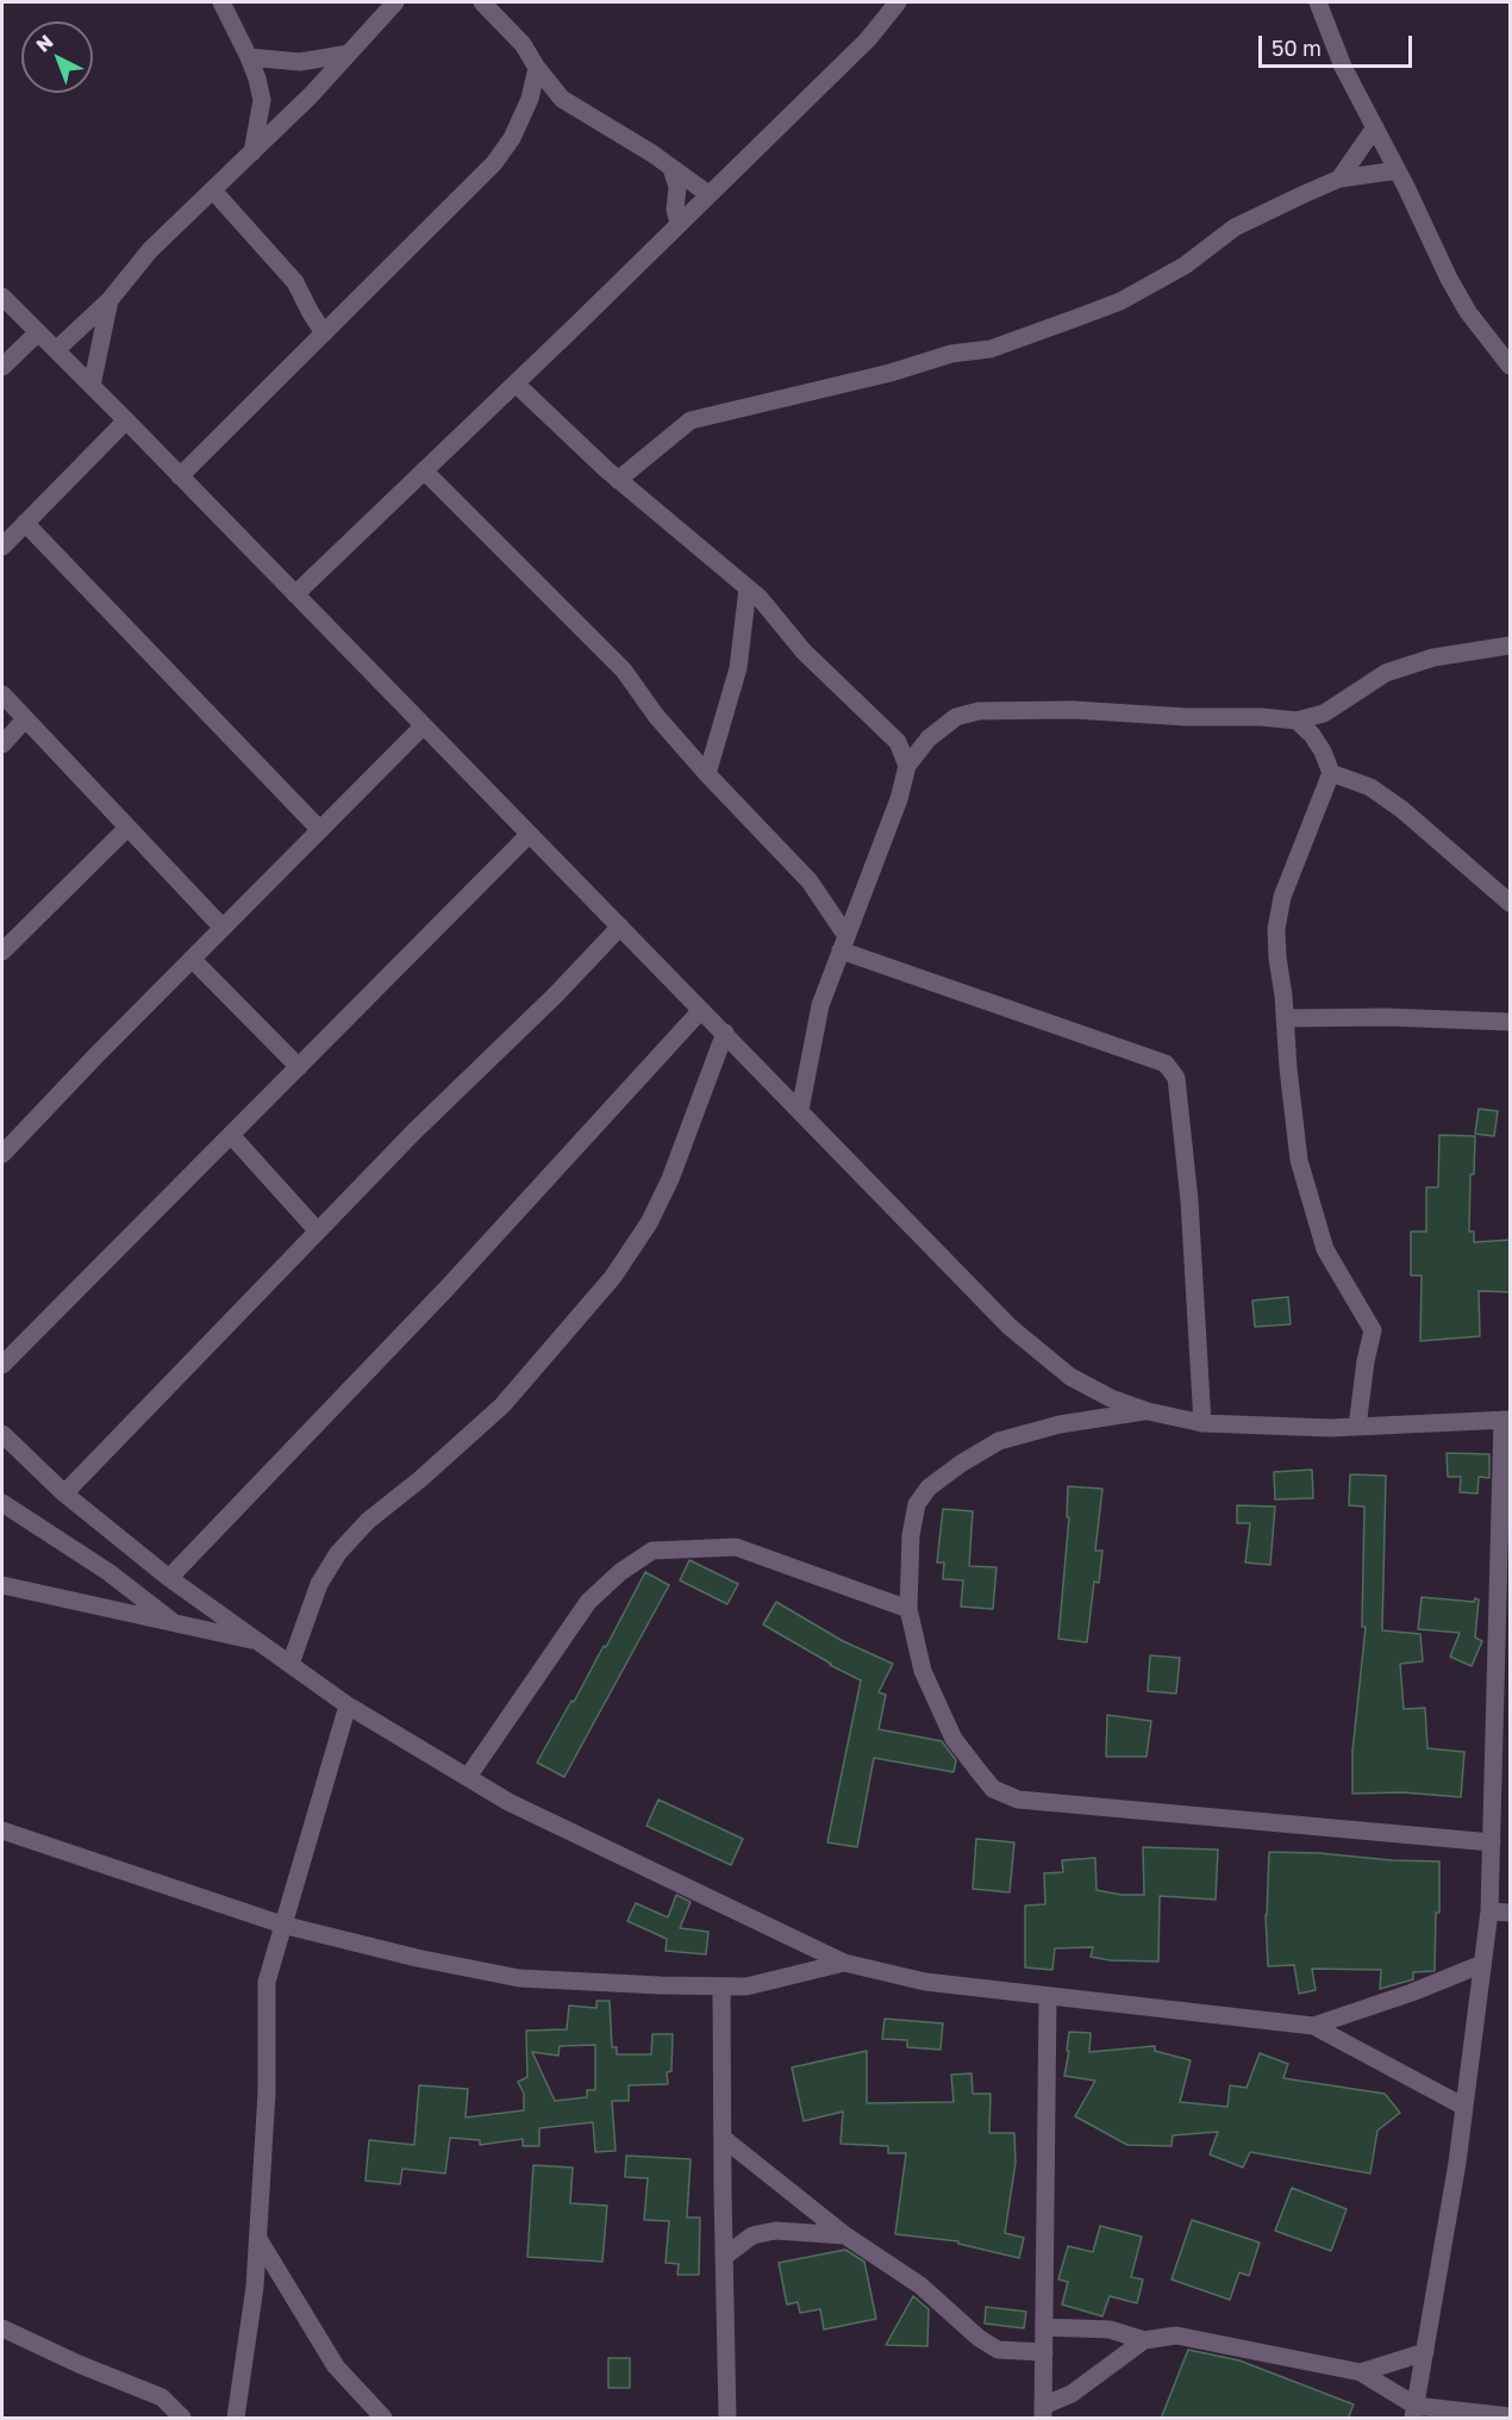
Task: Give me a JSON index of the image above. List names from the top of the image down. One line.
{"scale_bar":"50 m","north":"top left"}
